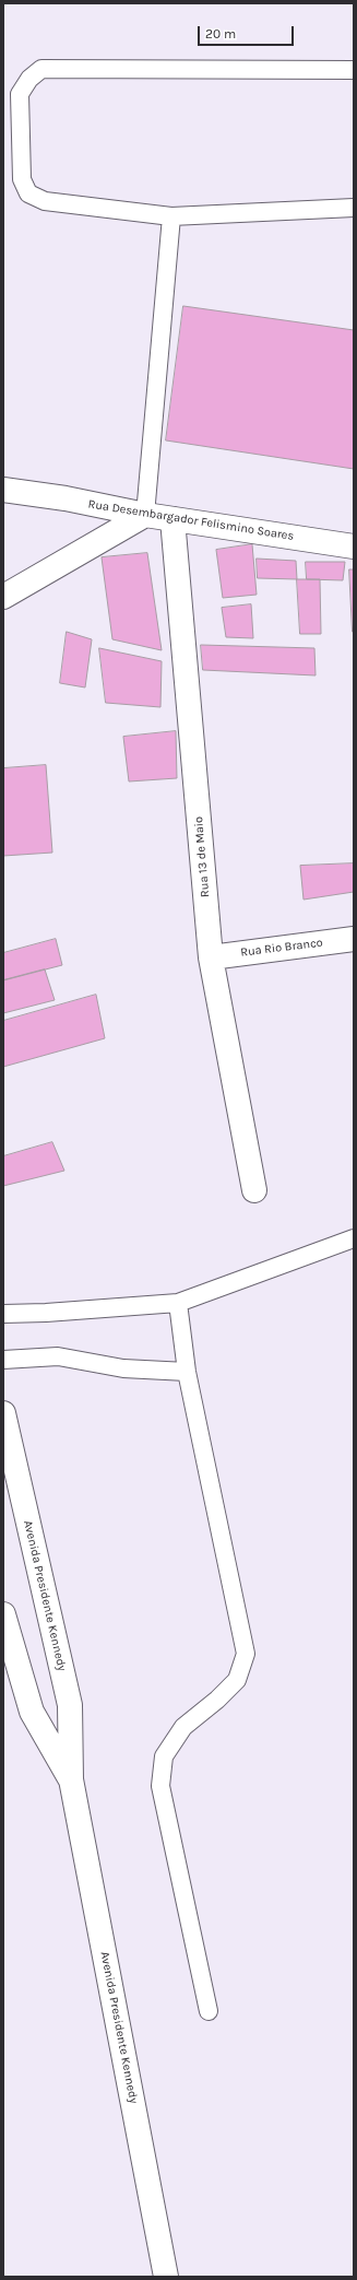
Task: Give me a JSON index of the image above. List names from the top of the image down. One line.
{"streets":{"street":["Rua Desembargador Felismino Soares","Rua 13 de Maio","Rua Rio Branco","Avenida Presidente Kennedy"]},"crossings":[["Rua Desembargador Felismino Soares","Rua 13 de Maio"],["Rua 13 de Maio","Rua Rio Branco"]],"scale_bar":"20 m"}
